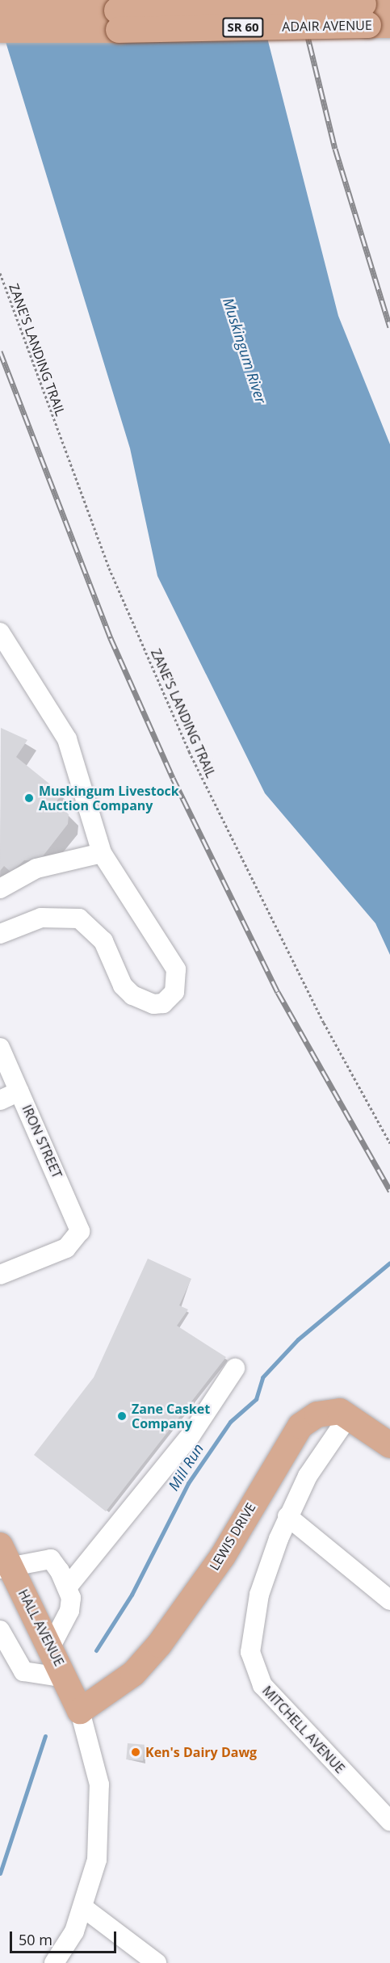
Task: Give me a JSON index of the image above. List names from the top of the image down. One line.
{"streets":{"main road":["ADAIR AVENUE","SR 60","LEWIS DRIVE","HALL AVENUE"],"street":["IRON STREET","MITCHELL AVENUE"],"path":["ZANE'S LANDING TRAIL"]},"crossings":[["ADAIR AVENUE","SR 60"],["LEWIS DRIVE","HALL AVENUE"],["LEWIS DRIVE","MITCHELL AVENUE"]],"water":["Muskingum River","Mill Run"],"places":["Muskingum Livestock Auction Company","Zane Casket Company","Ken's Dairy Dawg"],"scale_bar":"50 m"}
